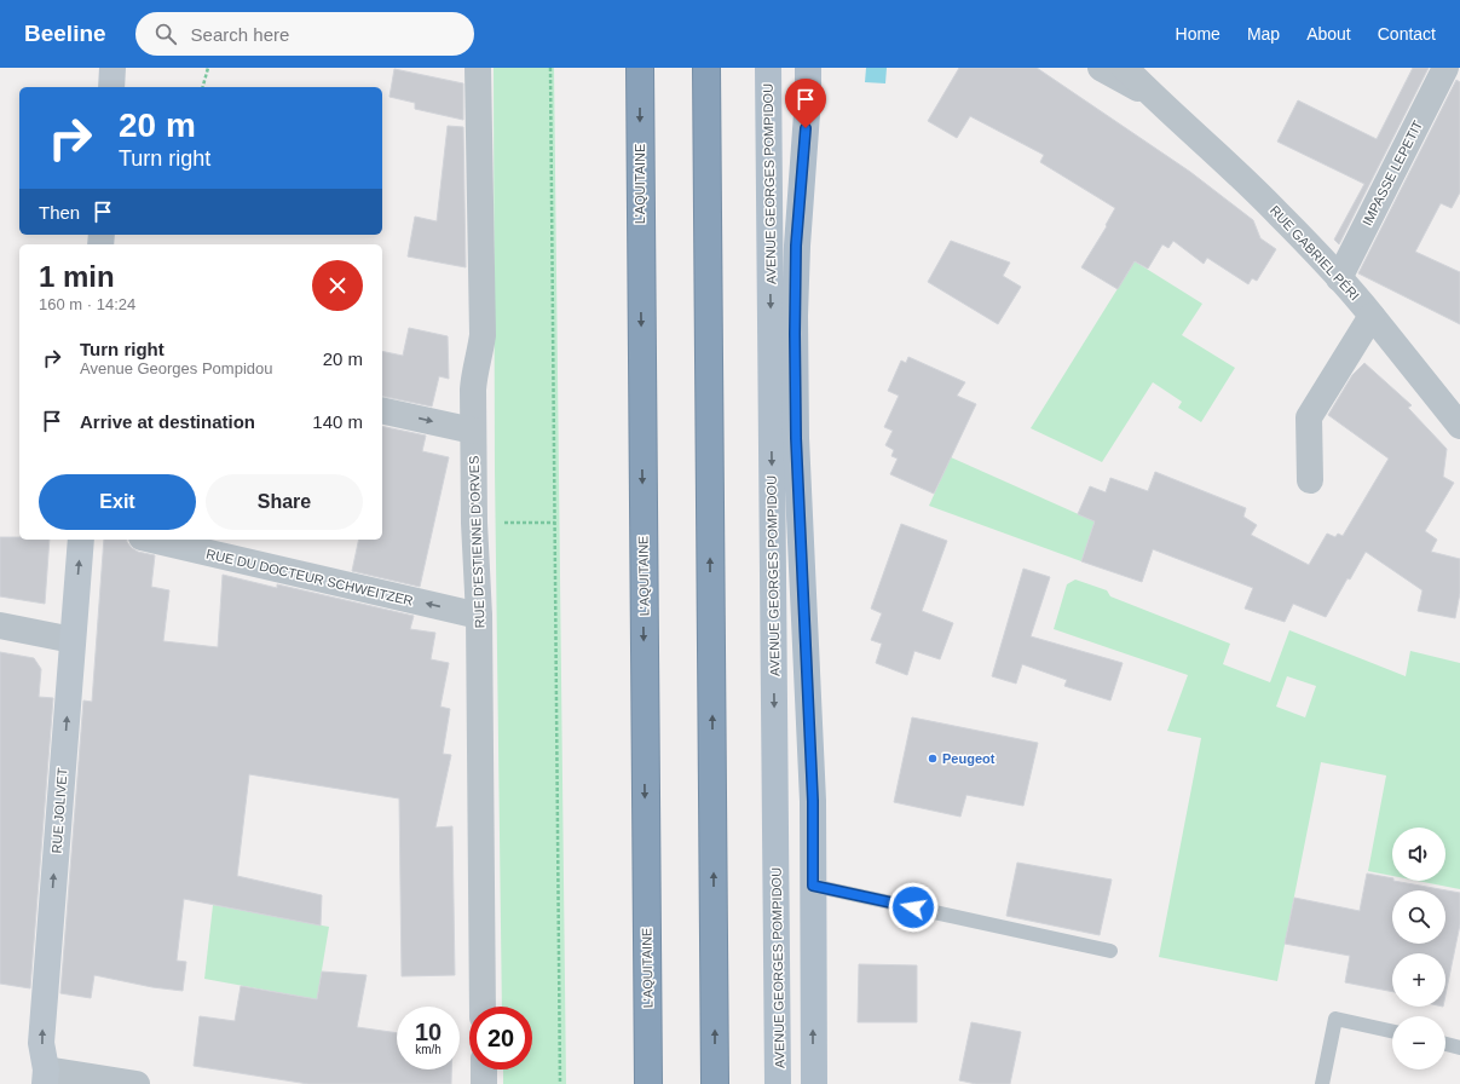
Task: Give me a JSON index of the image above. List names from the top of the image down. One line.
{"streets":{"highway":["L'AQUITAINE"],"main road":["AVENUE GEORGES POMPIDOU"],"street":["IMPASSE LEPETIT","RUE GABRIEL PÉRI","RUE D'ESTIENNE D'ORVES","RUE DU DOCTEUR SCHWEITZER","RUE JOLIVET"]},"crossings":[["IMPASSE LEPETIT","RUE GABRIEL PÉRI"],["RUE D'ESTIENNE D'ORVES","RUE DU DOCTEUR SCHWEITZER"]],"one_way":["RUE DU DOCTEUR SCHWEITZER","RUE JOLIVET"],"places":["Peugeot"],"page":{"header":"Beeline","search":"Search here","nav":["Home","Map","About","Contact"],"turn":["20 m","Turn right"],"then":"Then","heading":["1 min","160 m · 14:24"],"list":[{"name":"Turn right","note":"Avenue Georges Pompidou","value":"20 m"},{"name":"Arrive at destination","value":"140 m"}],"buttons":["Exit","Share"],"map_buttons":["+","−"],"speed":"10 km/h","limit":"20"}}
